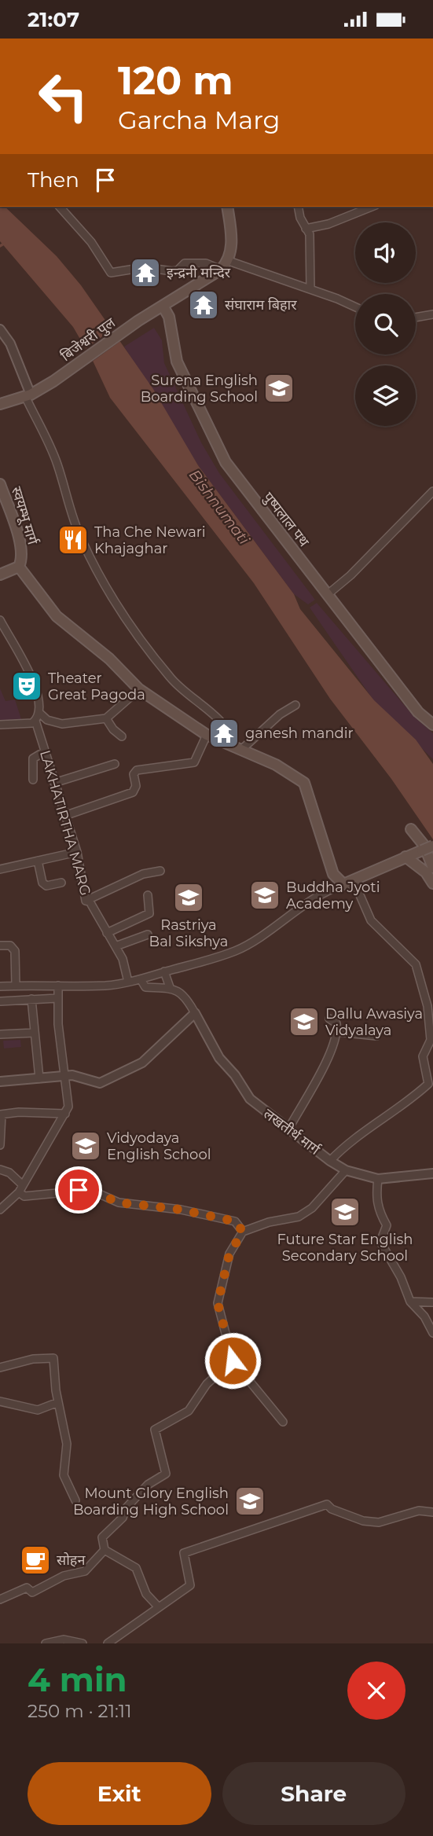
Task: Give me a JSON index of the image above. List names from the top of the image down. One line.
{"streets":{"main road":["बिजेश्वरी पुल","स्वयम्भू मार्ग","पुष्पलाल पथ"],"street":["LAKHATIRTHA MARG","लखतीर्थ मार्ग"]},"crossings":[["बिजेश्वरी पुल","पुष्पलाल पथ"]],"water":["Bishnumati"],"places":{"temple":["इन्द्रनी मन्दिर","संघाराम बिहार","ganesh mandir"],"school or university":["Surena English Boarding School","Buddha Jyoti Academy","Rastriya Bal Sikshya","Dallu Awasiya Vidyalaya","Vidyodaya English School","Future Star English Secondary School","Mount Glory English Boarding High School"],"restaurant":["Tha Che Newari Khajaghar"],"theatre":["Theater Great Pagoda"],"cafe":["सोहन"]},"page":{"status":"21:07","turn":["120 m","Garcha Marg"],"then":"Then","heading":["4 min","250 m · 21:11"],"buttons":["Exit","Share"]}}
